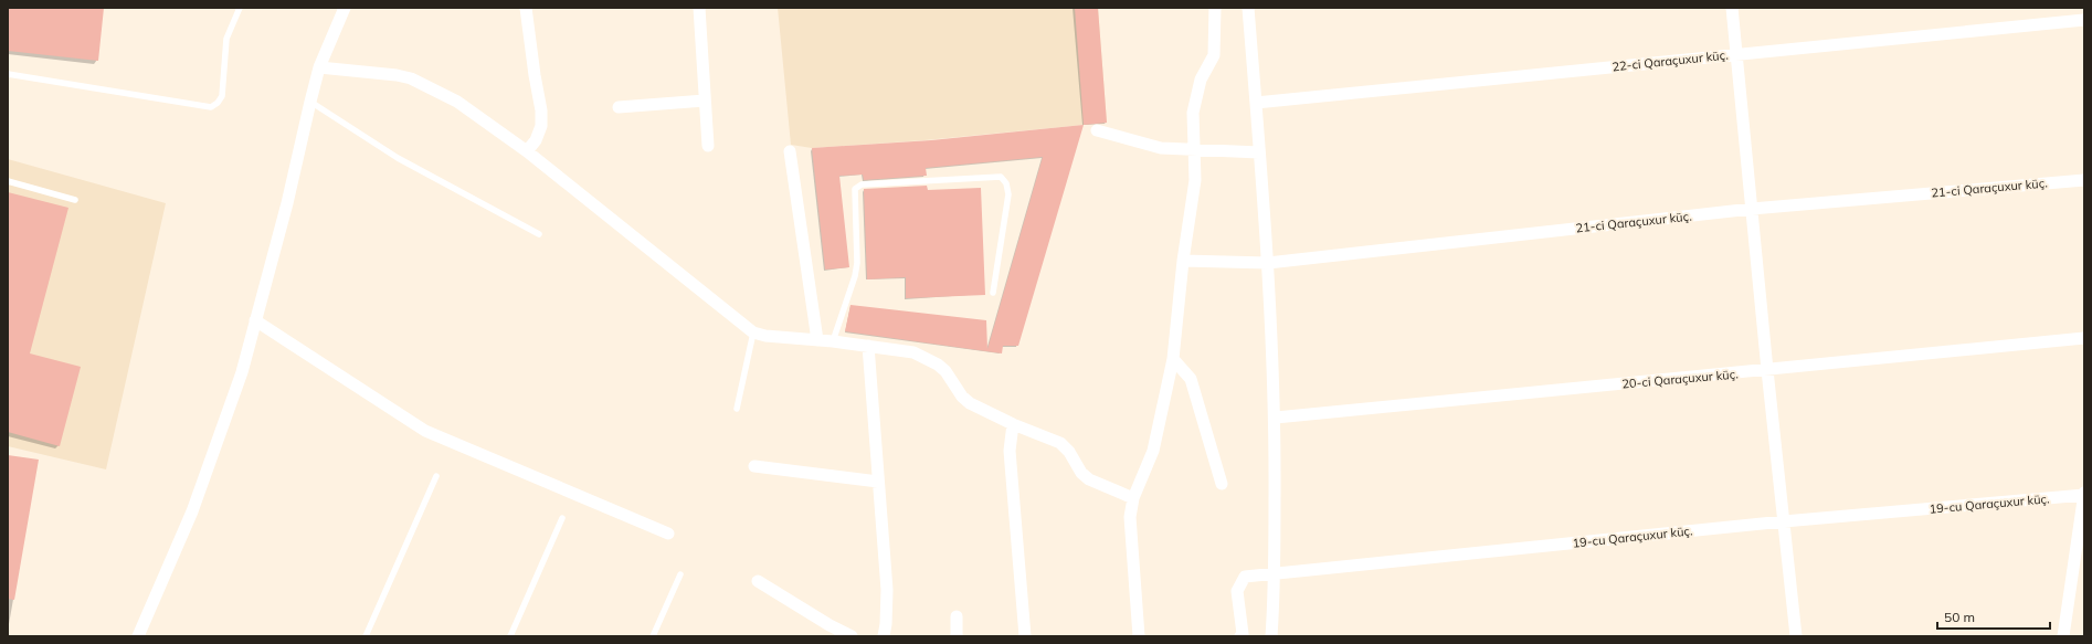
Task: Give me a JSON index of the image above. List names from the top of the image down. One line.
{"streets":{"street":["22-ci Qaraçuxur küç.","21-ci Qaraçuxur küç.","20-ci Qaraçuxur küç.","19-cu Qaraçuxur küç."]},"scale_bar":"50 m"}
